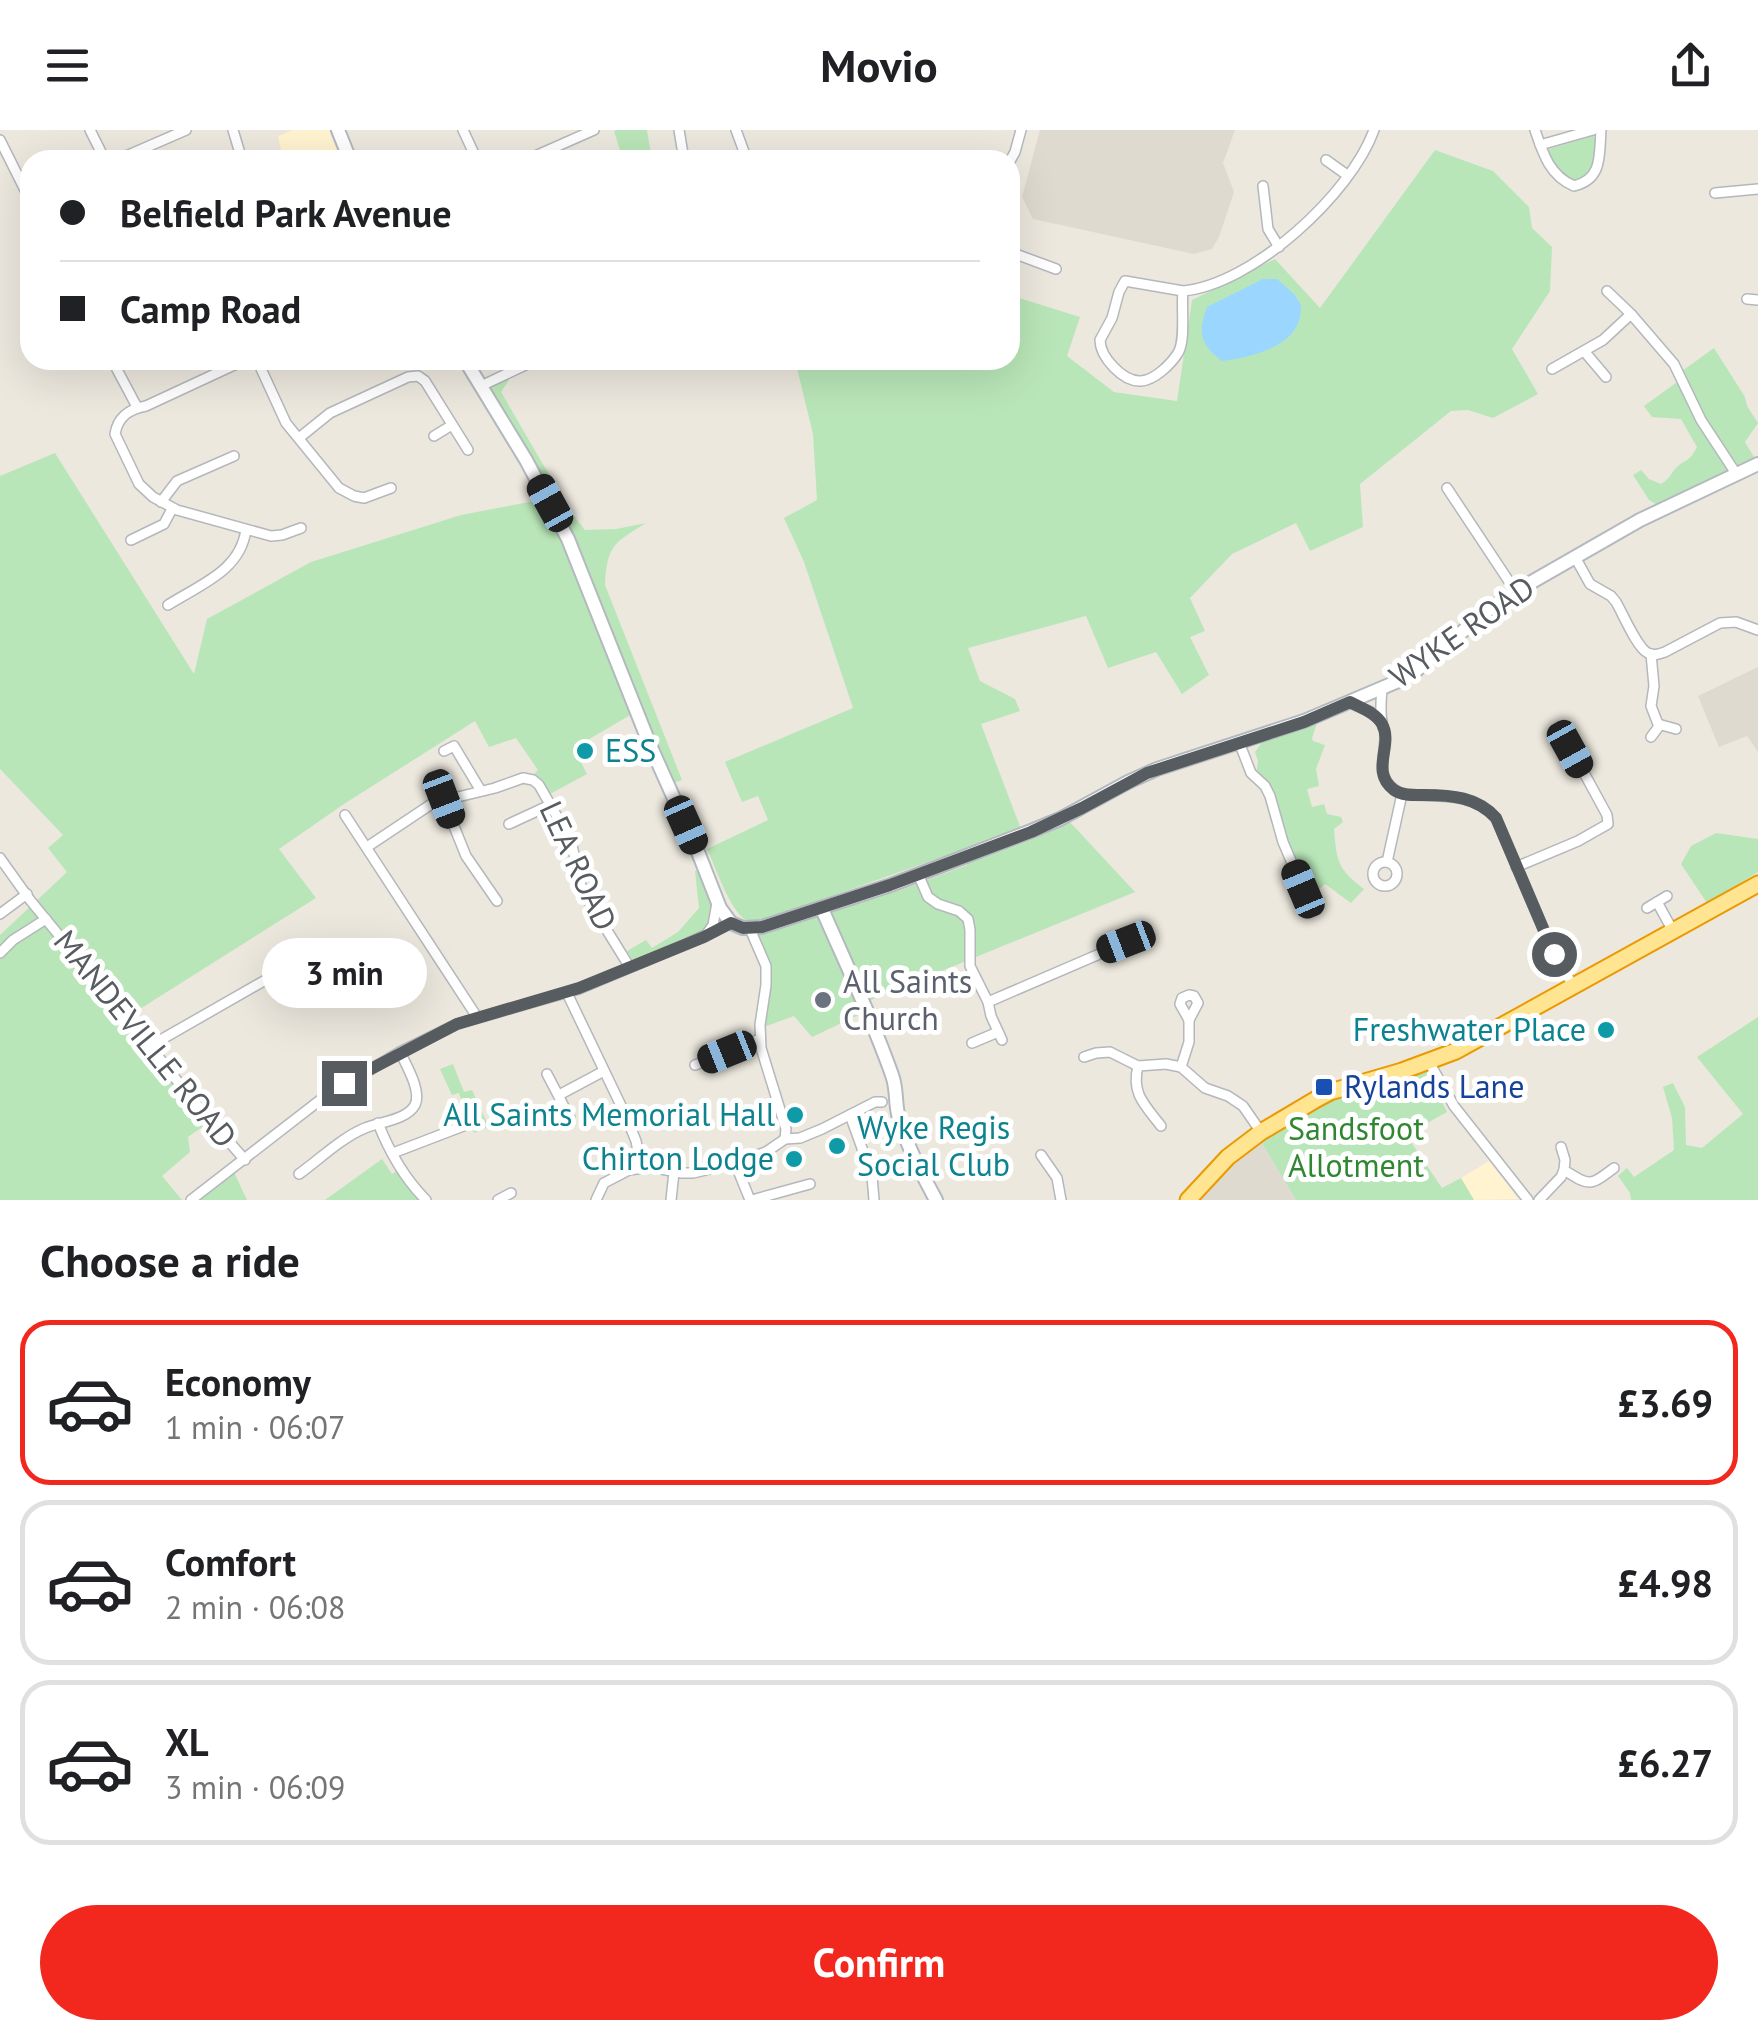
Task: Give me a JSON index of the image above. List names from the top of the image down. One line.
{"streets":{"main road":["WYKE ROAD"],"street":["LEA ROAD","MANDEVILLE ROAD"]},"parks":["Sandsfoot Allotment"],"places":{"other":["ESS","All Saints Church","Freshwater Place","All Saints Memorial Hall","Wyke Regis Social Club","Chirton Lodge"],"transit":["Rylands Lane"]},"page":{"header":"Movio","banner":["Belfield Park Avenue","Camp Road"],"bubble":"3 min","heading":"Choose a ride","list":[{"name":"Economy","note":"1 min · 06:07","value":"£3.69"},{"name":"Comfort","note":"2 min · 06:08","value":"£4.98"},{"name":"XL","note":"3 min · 06:09","value":"£6.27"}],"buttons":"Confirm"}}
